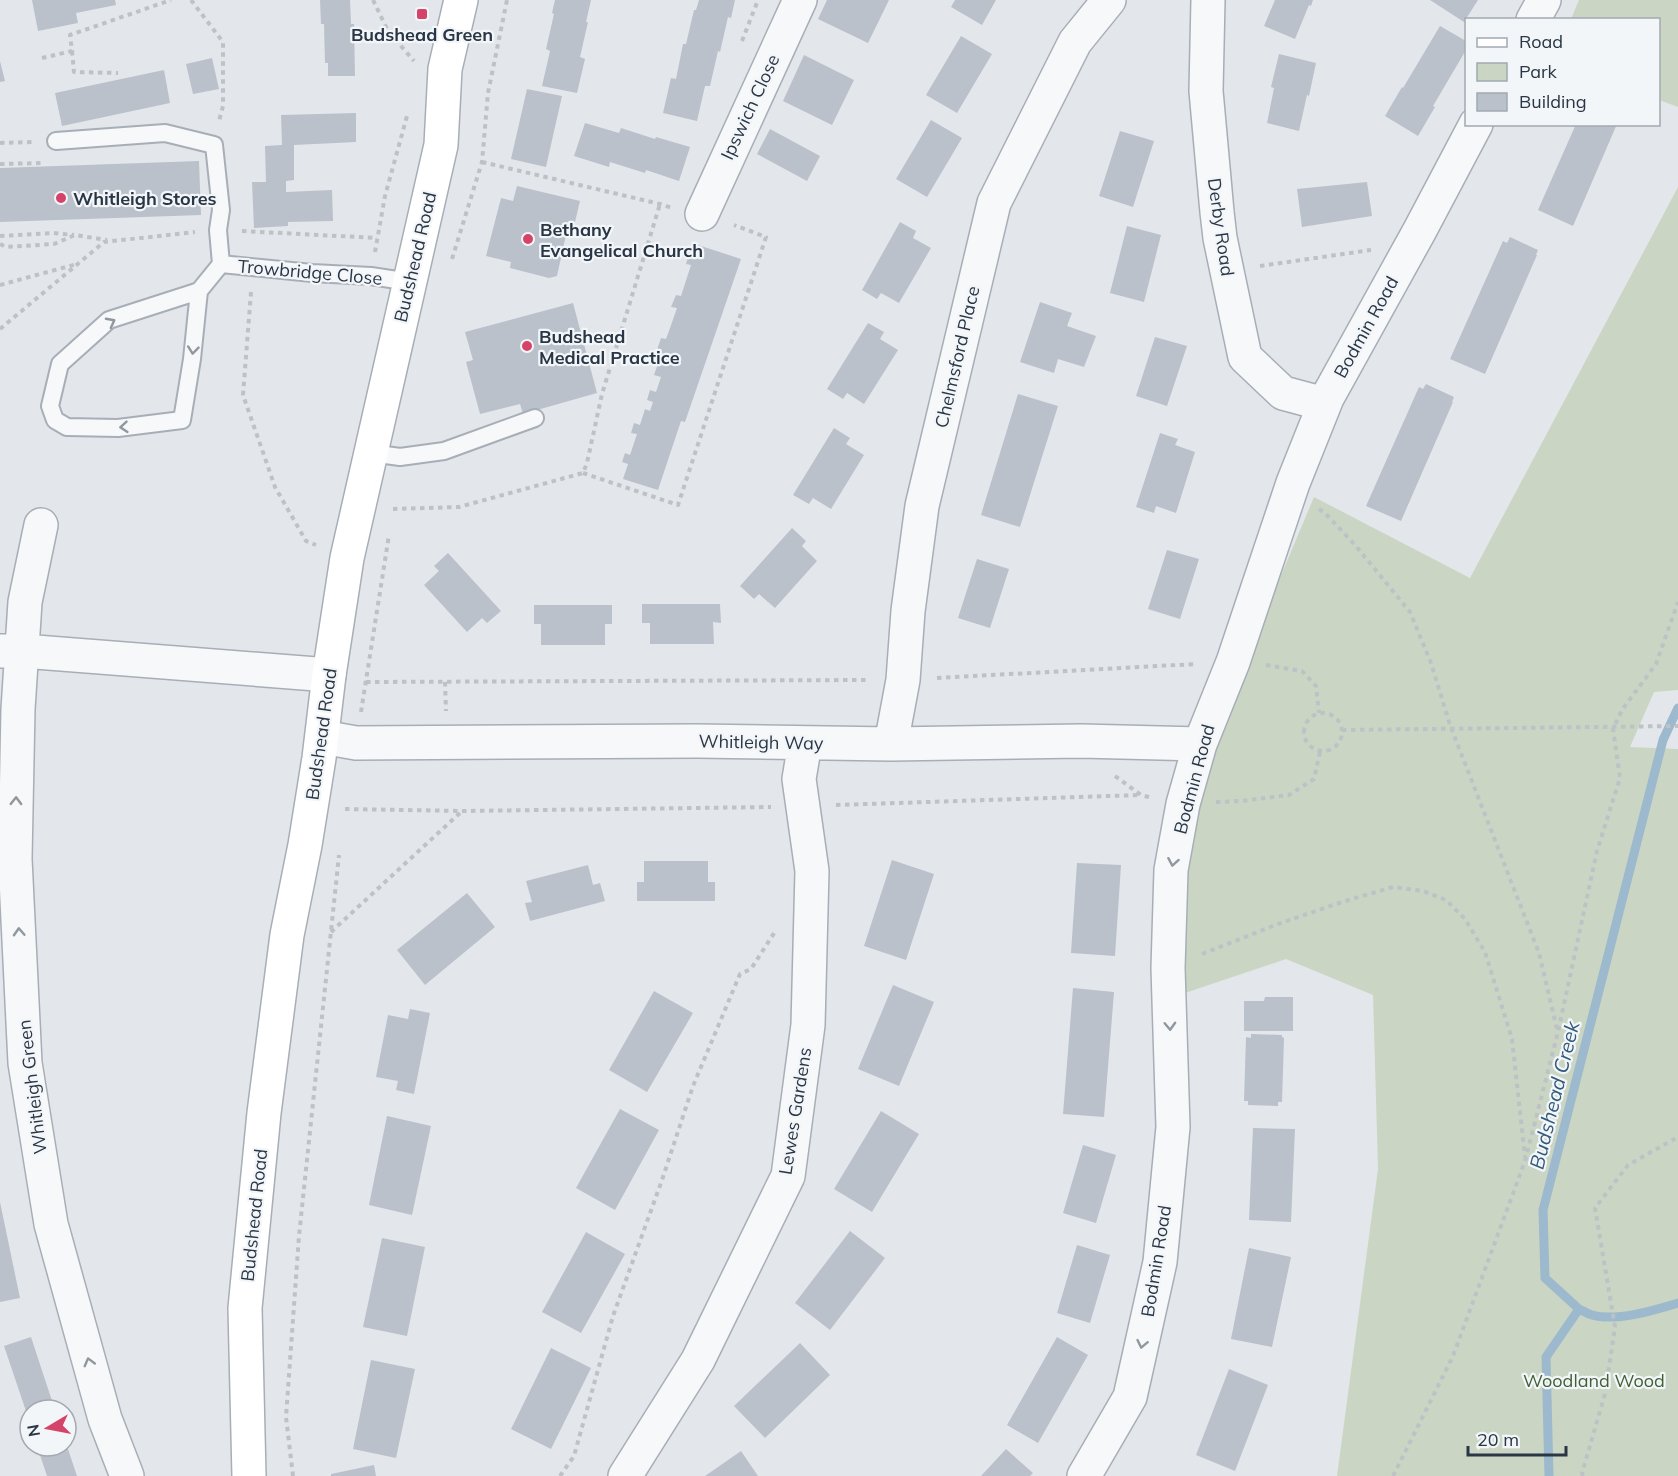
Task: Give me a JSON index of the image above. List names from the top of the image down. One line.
{"streets":{"street":["Ipswich Close","Derby Road","Budshead Road","Bodmin Road","Chelmsford Place","Whitleigh Way","Whitleigh Green","Lewes Gardens"],"lane":["Trowbridge Close"]},"crossings":[["Derby Road","Bodmin Road"],["Budshead Road","Trowbridge Close"],["Budshead Road","Whitleigh Way"],["Bodmin Road","Whitleigh Way"],["Chelmsford Place","Whitleigh Way"],["Whitleigh Way","Lewes Gardens"]],"one_way":["Bodmin Road","Whitleigh Green"],"water":["Budshead Creek"],"parks":["Woodland Wood"],"places":{"transit":["Budshead Green"],"other":["Whitleigh Stores","Bethany Evangelical Church","Budshead Medical Practice"]},"legend":["Road","Park","Building"],"scale_bar":"20 m","north":"left"}
